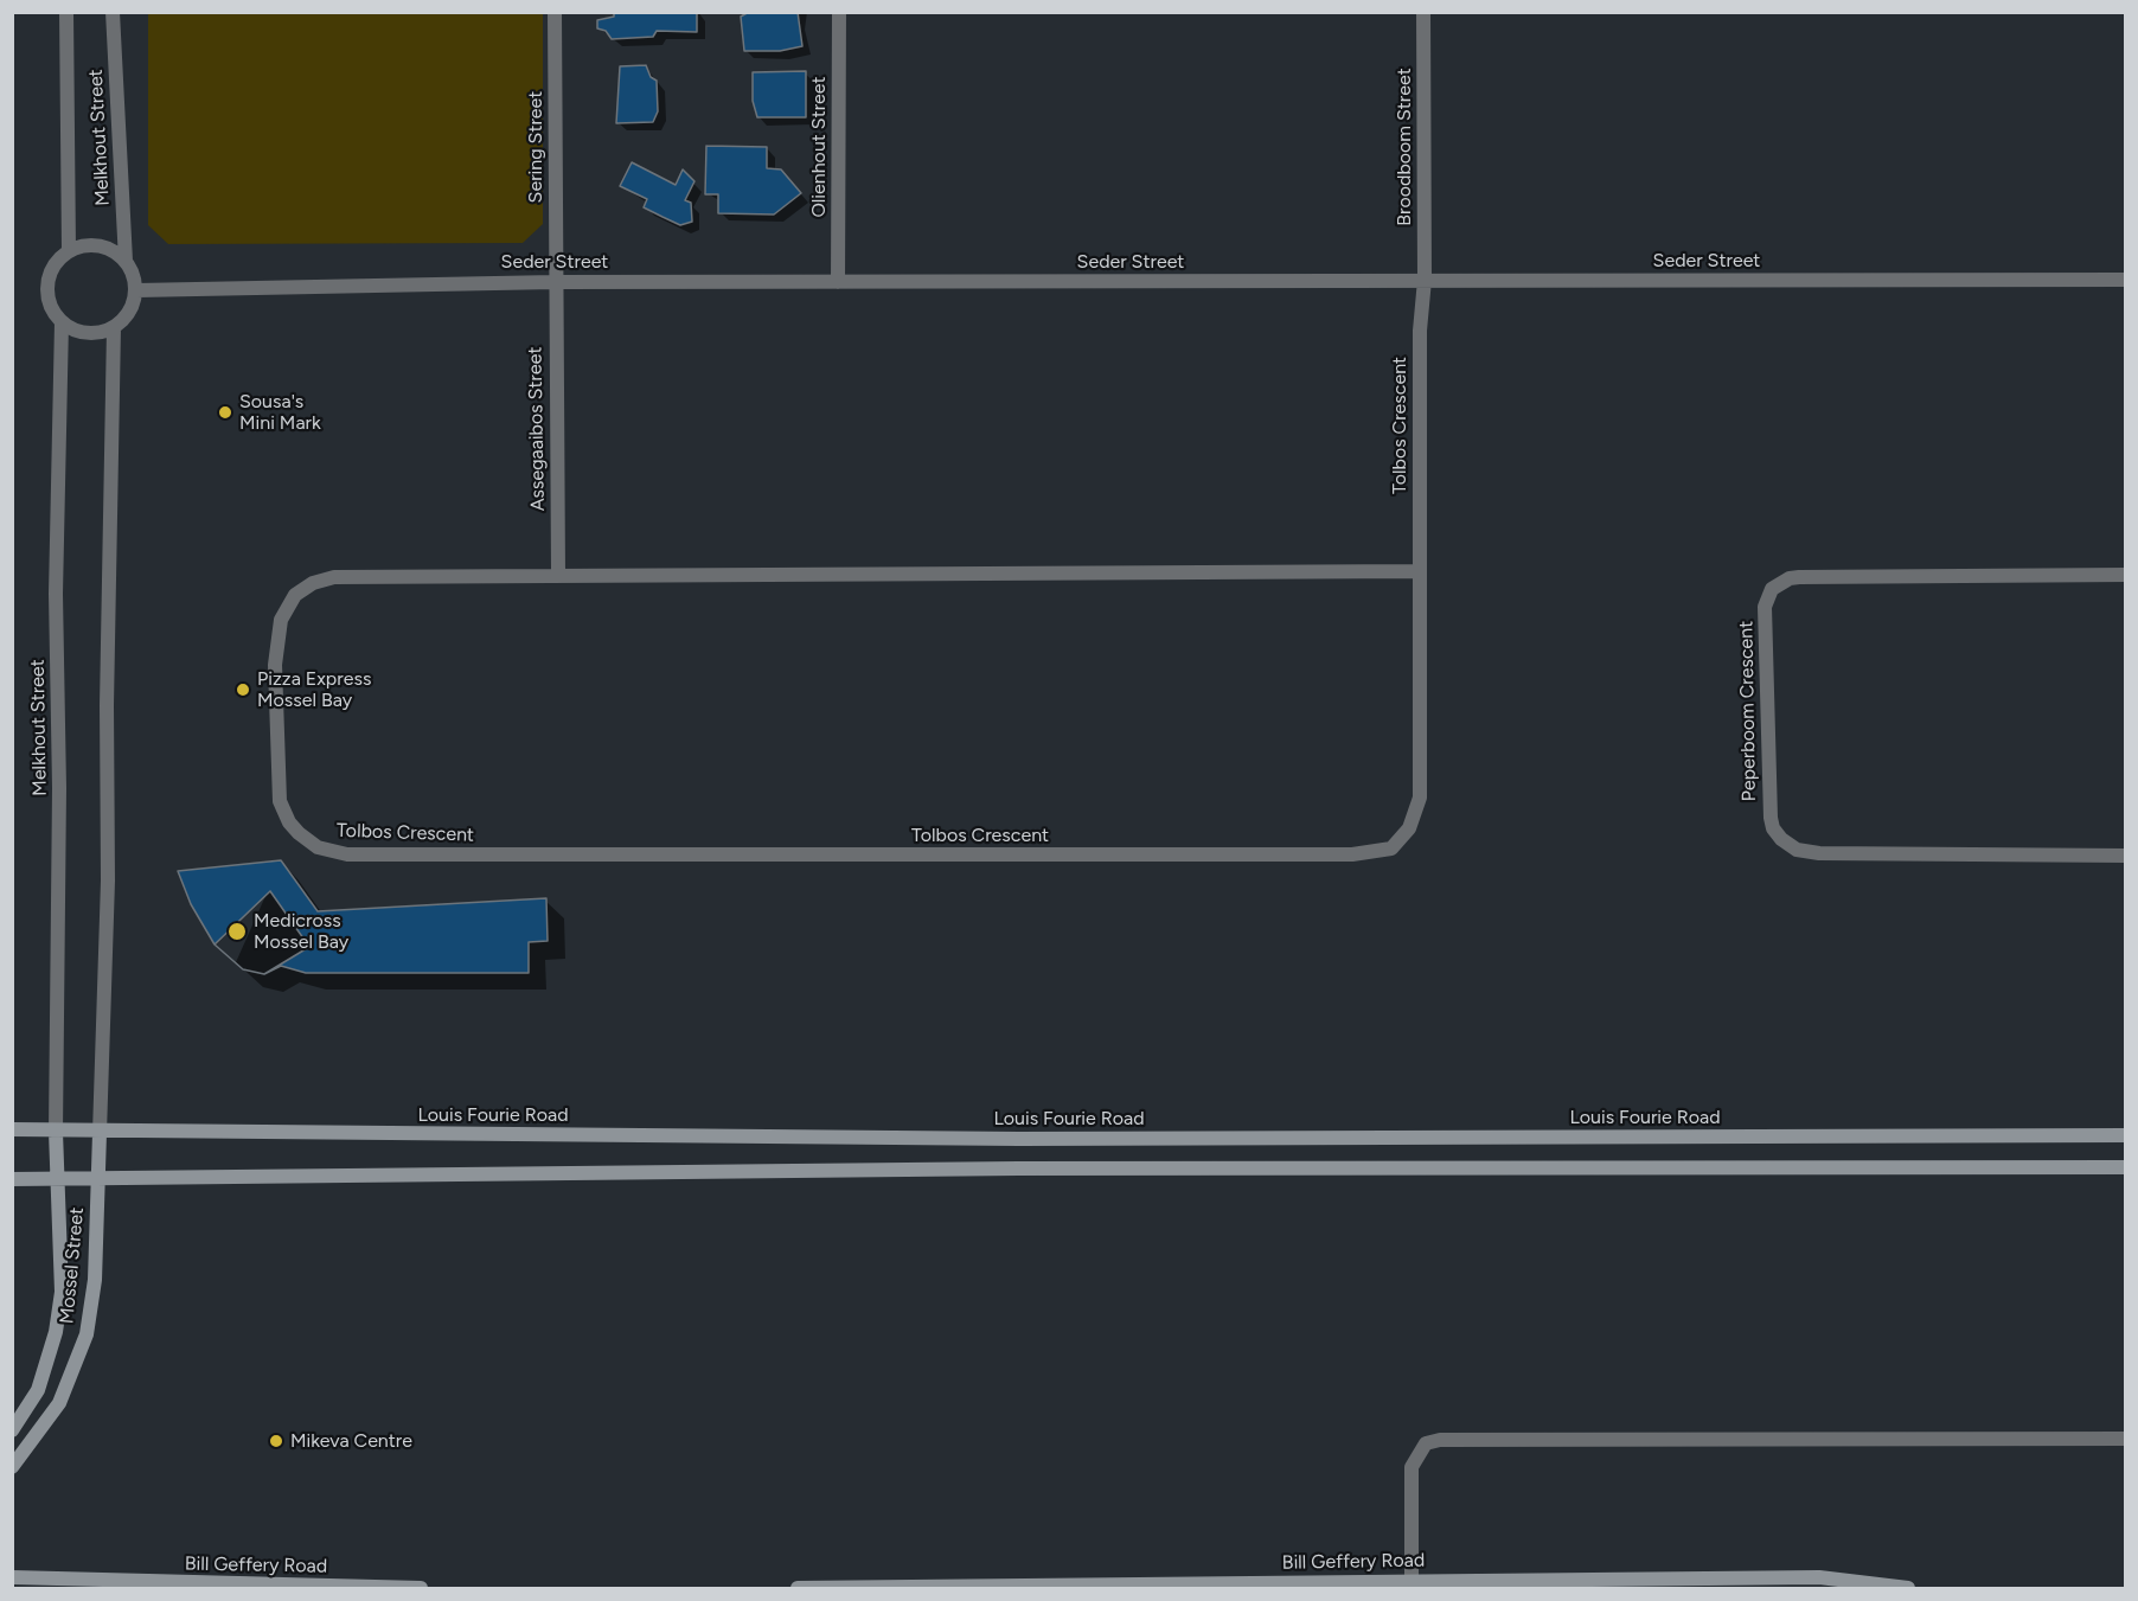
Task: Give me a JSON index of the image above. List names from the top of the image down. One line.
{"streets":{"main road":["Louis Fourie Road","Mossel Street","Bill Geffery Road"],"street":["Melkhout Street","Sering Street","Olienhout Street","Broodboom Street","Seder Street","Tolbos Crescent","Assegaaibos Street","Peperboom Crescent"]},"crossings":[["Melkhout Street","Seder Street"],["Melkhout Street","Louis Fourie Road"],["Melkhout Street","Mossel Street"],["Sering Street","Seder Street"],["Sering Street","Assegaaibos Street"],["Olienhout Street","Seder Street"],["Broodboom Street","Seder Street"],["Broodboom Street","Tolbos Crescent"],["Seder Street","Tolbos Crescent"],["Seder Street","Assegaaibos Street"],["Tolbos Crescent","Assegaaibos Street"],["Louis Fourie Road","Mossel Street"]],"places":["Sousa's Mini Mark","Pizza Express Mossel Bay","Medicross Mossel Bay","Mikeva Centre"]}
